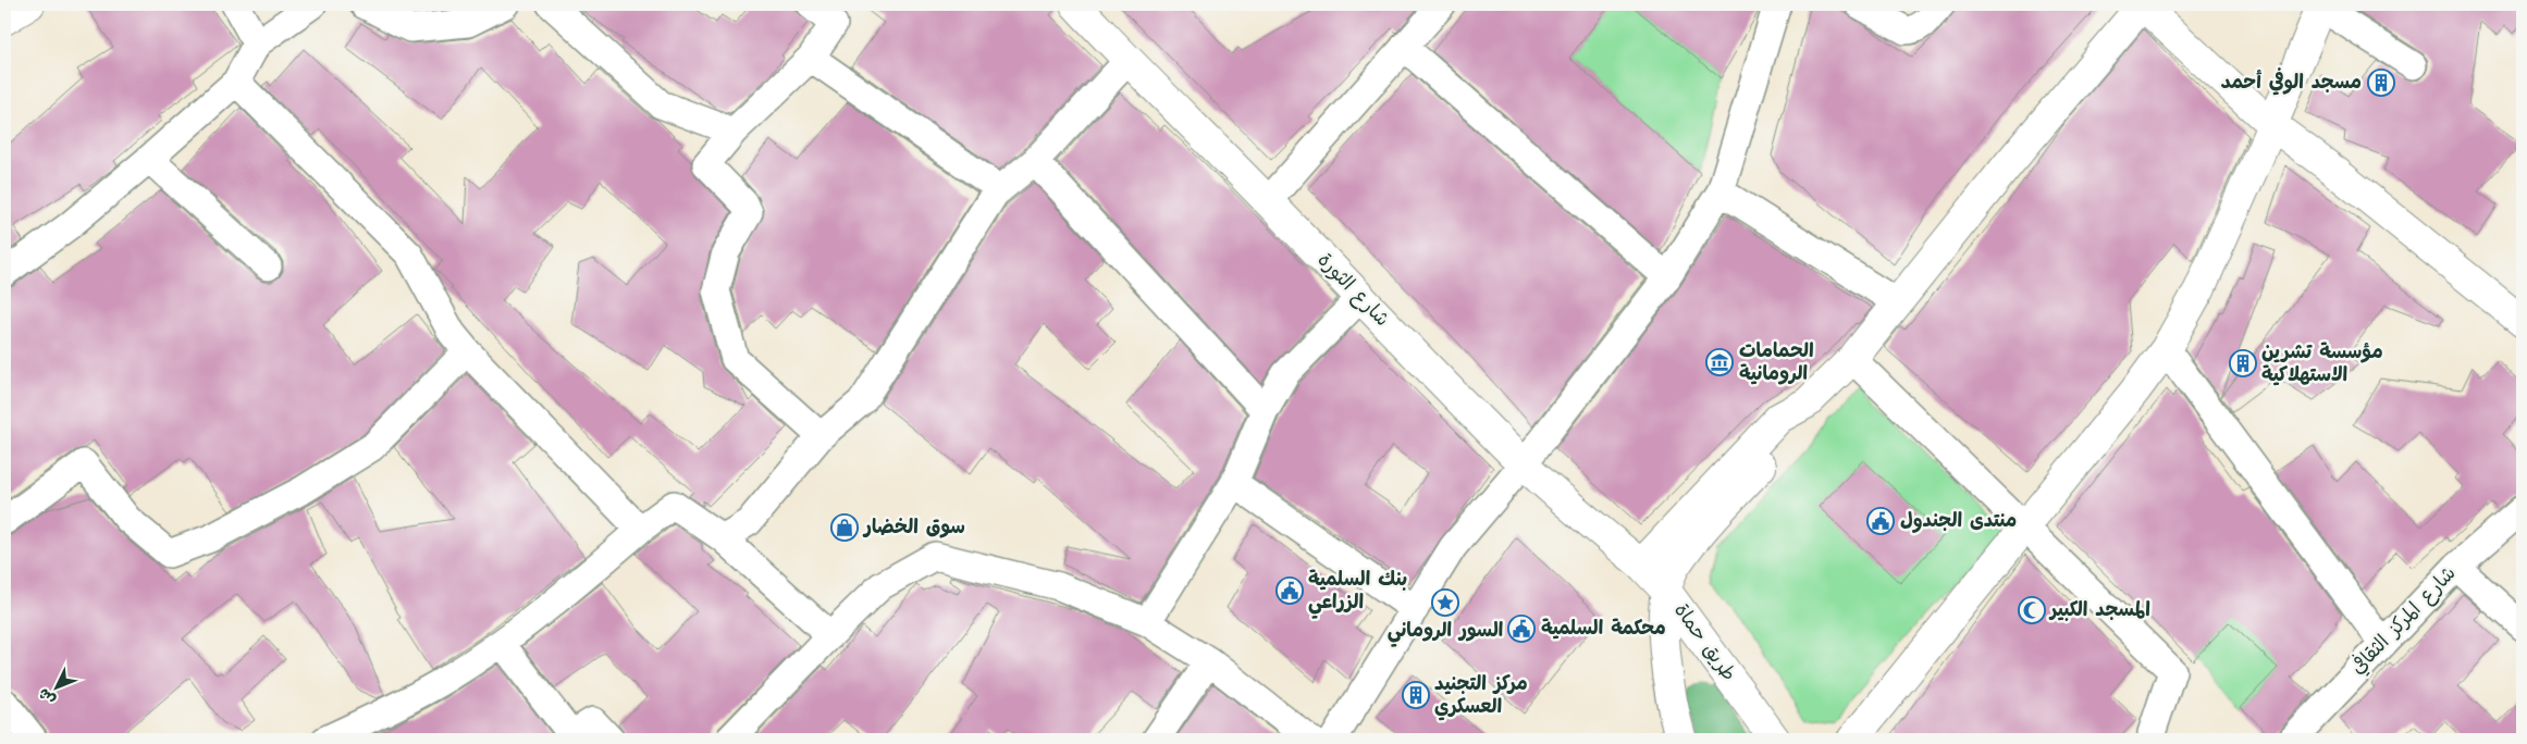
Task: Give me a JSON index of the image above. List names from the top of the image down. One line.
{"streets":{"main road":["شارع الثورة","طريق حماة"],"street":["شارع المركز الثقافي"]},"crossings":[["شارع الثورة","طريق حماة"]],"places":{"building":["مسجد الوفي أحمد","مؤسسة تشرين الاستهلاكية","مركز التجنيد العسكري"],"museum":["الحمامات الرومانية"],"public building":["منتدى الجندول","بنك السلمية الزراعي","محكمة السلمية"],"shop":["سوق الخضار"],"place":["السور الروماني"],"mosque":["المسجد الكبير"]},"north":"bottom left"}
